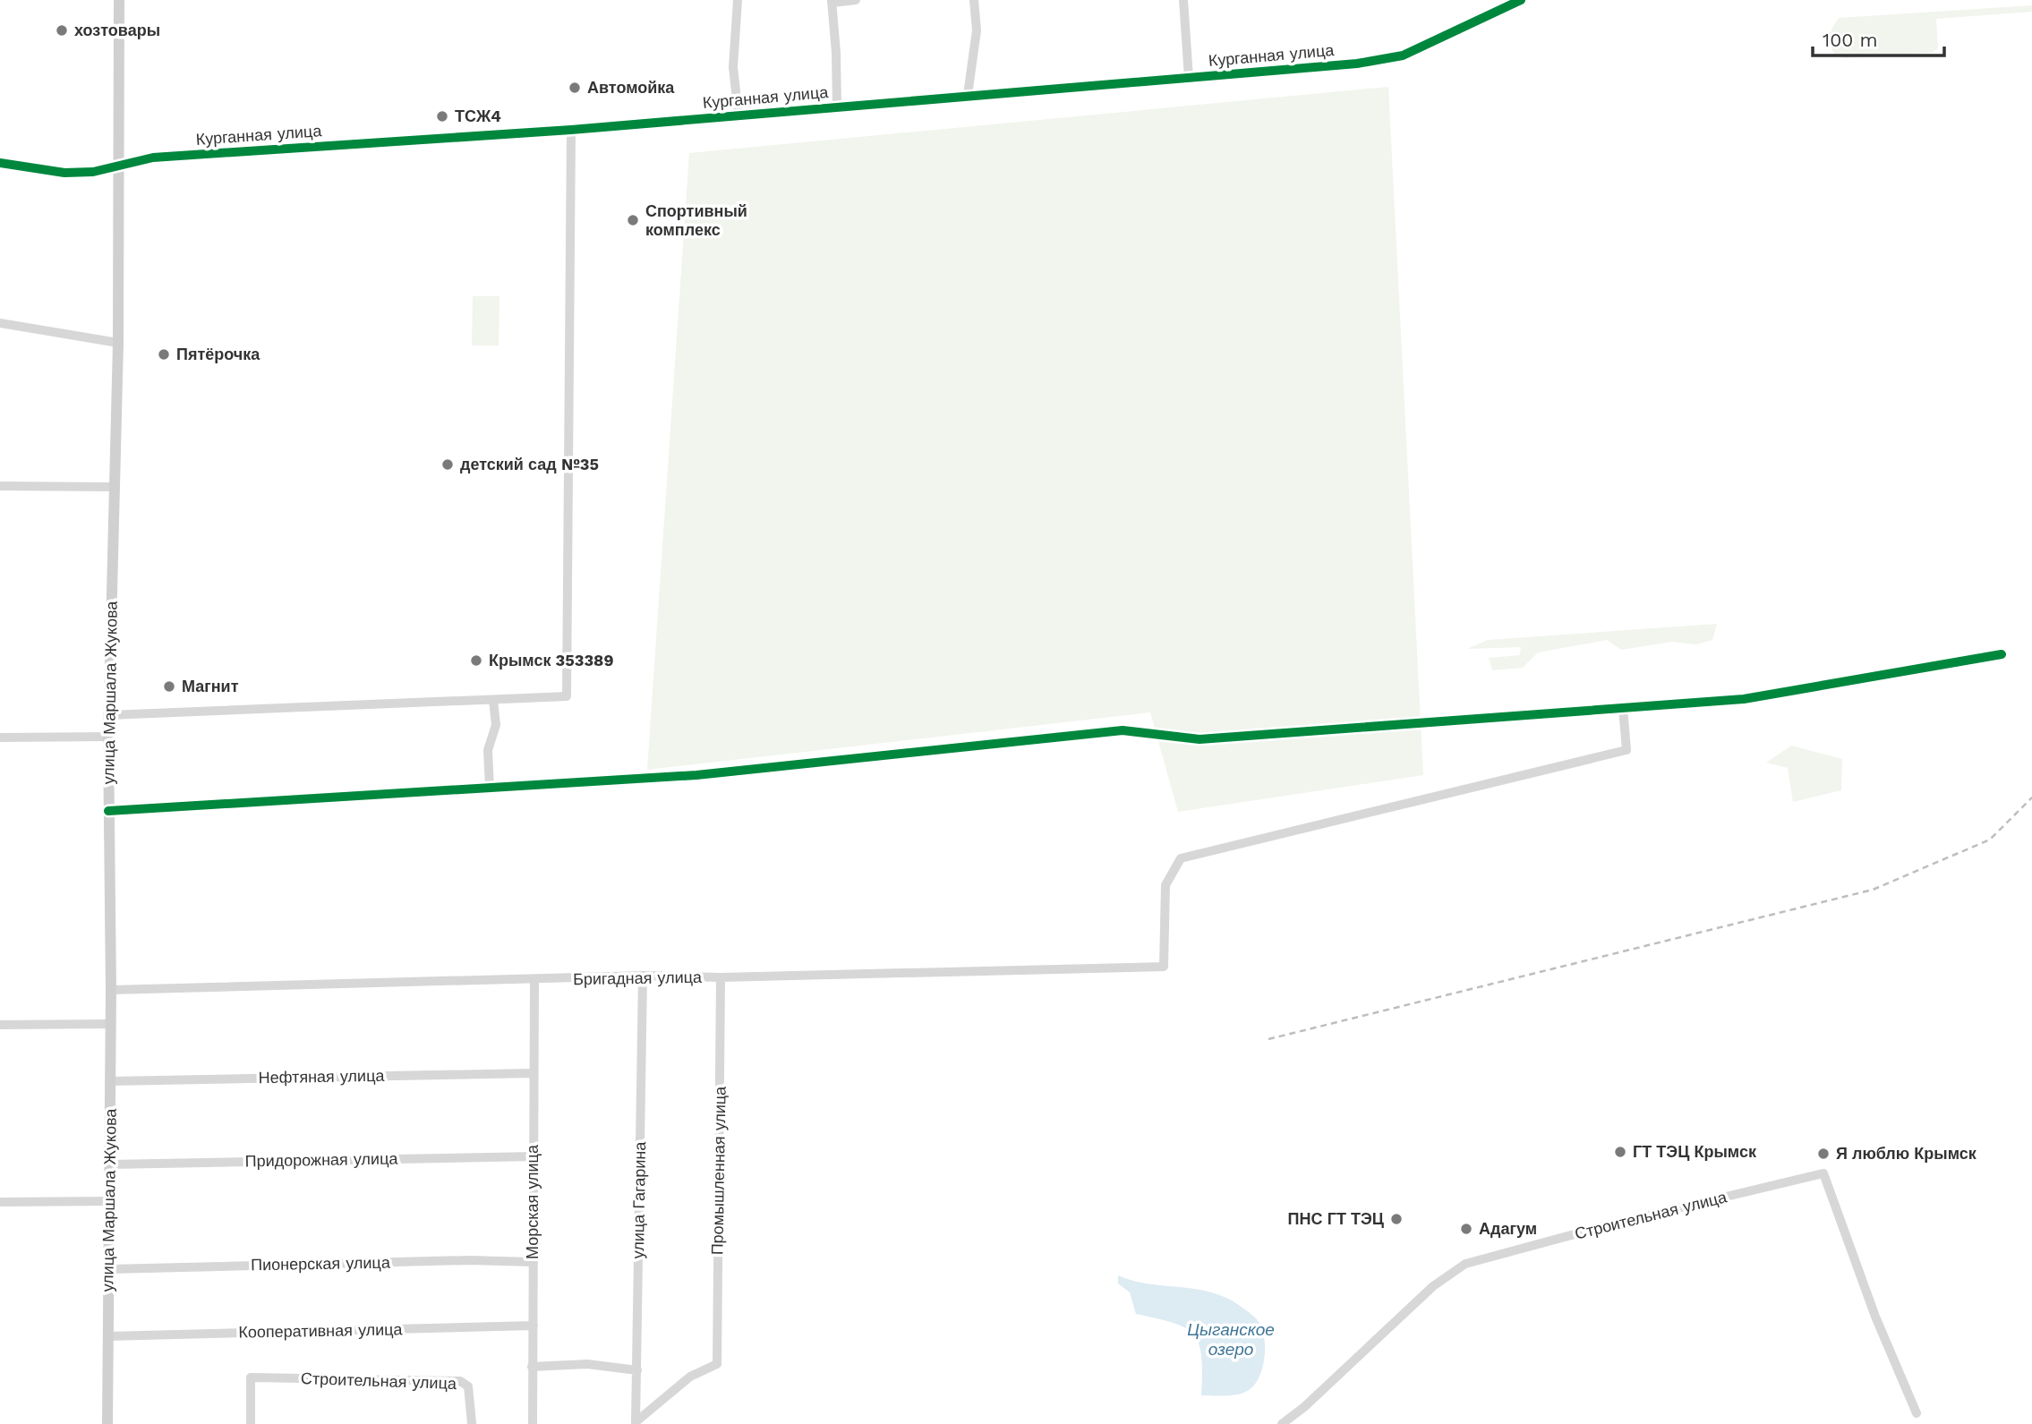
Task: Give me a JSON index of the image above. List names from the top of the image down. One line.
{"streets":{"main road":["улица Маршала Жукова"],"street":["Курганная улица","Бригадная улица","Нефтяная улица","Придорожная улица","Промышленная улица","улица Гагарина","Морская улица","Строительная улица","Пионерская улица","Кооперативная улица"]},"crossings":[["Курганная улица","улица Маршала Жукова"],["улица Маршала Жукова","Бригадная улица"],["улица Маршала Жукова","Нефтяная улица"],["улица Маршала Жукова","Придорожная улица"],["улица Маршала Жукова","Пионерская улица"],["улица Маршала Жукова","Кооперативная улица"],["Бригадная улица","Промышленная улица"],["Бригадная улица","улица Гагарина"],["Бригадная улица","Морская улица"],["Нефтяная улица","Морская улица"],["Придорожная улица","Морская улица"],["Промышленная улица","улица Гагарина"],["Морская улица","Пионерская улица"],["Морская улица","Кооперативная улица"]],"water":["Цыганское озеро"],"places":["хозтовары","Автомойка","ТСЖ4","Спортивный комплекс","Пятёрочка","детский сад №35","Крымск 353389","Магнит","ГТ ТЭЦ Крымск","Я люблю Крымск","ПНС ГТ ТЭЦ","Адагум"],"scale_bar":"100 m"}
